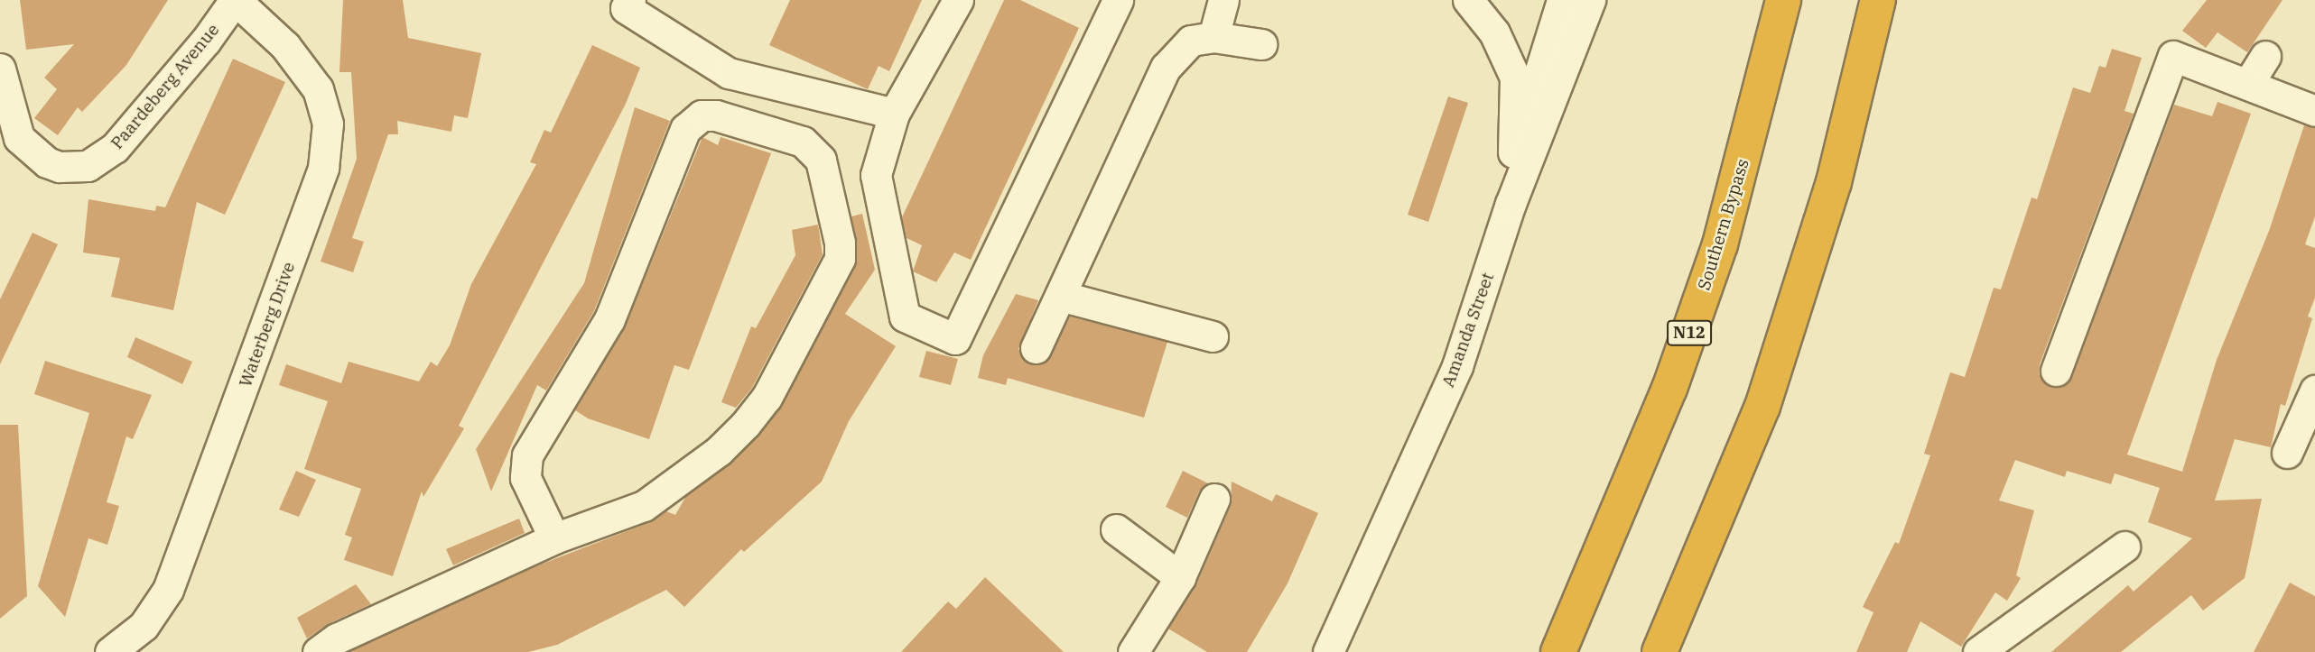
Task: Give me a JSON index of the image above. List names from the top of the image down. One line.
{"streets":{"highway":["Southern Bypass","N12"],"street":["Paardeberg Avenue","Waterberg Drive","Amanda Street"]},"crossings":[["Paardeberg Avenue","Waterberg Drive"]]}
